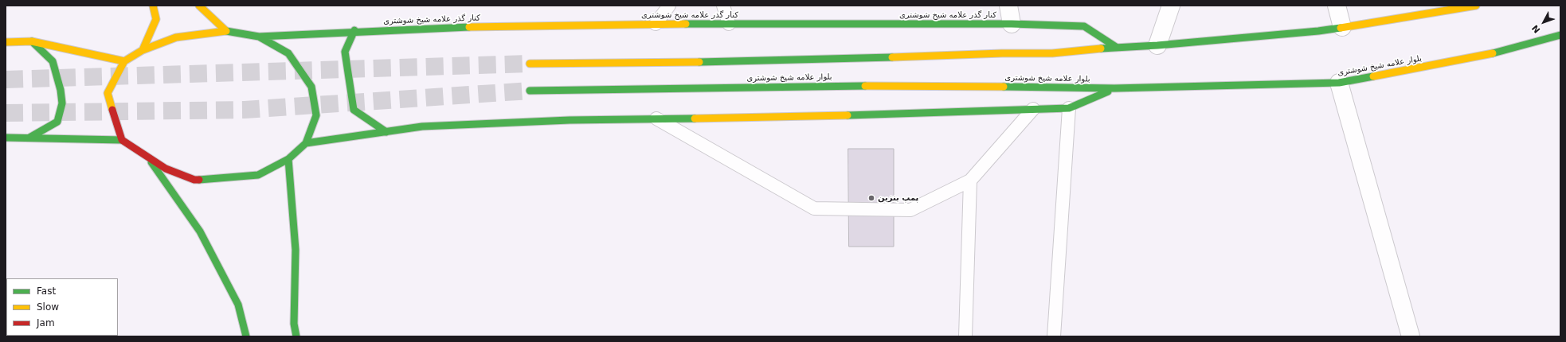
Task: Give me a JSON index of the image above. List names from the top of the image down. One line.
{"streets":{"main road":["کنار گذر علامه شیخ شوشتری","بلوار علامه شیخ شوشتری"]},"crossings":[["کنار گذر علامه شیخ شوشتری","بلوار علامه شیخ شوشتری"]],"places":["پمپ بنزین"],"legend":["Fast","Slow","Jam"],"north":"bottom left"}
